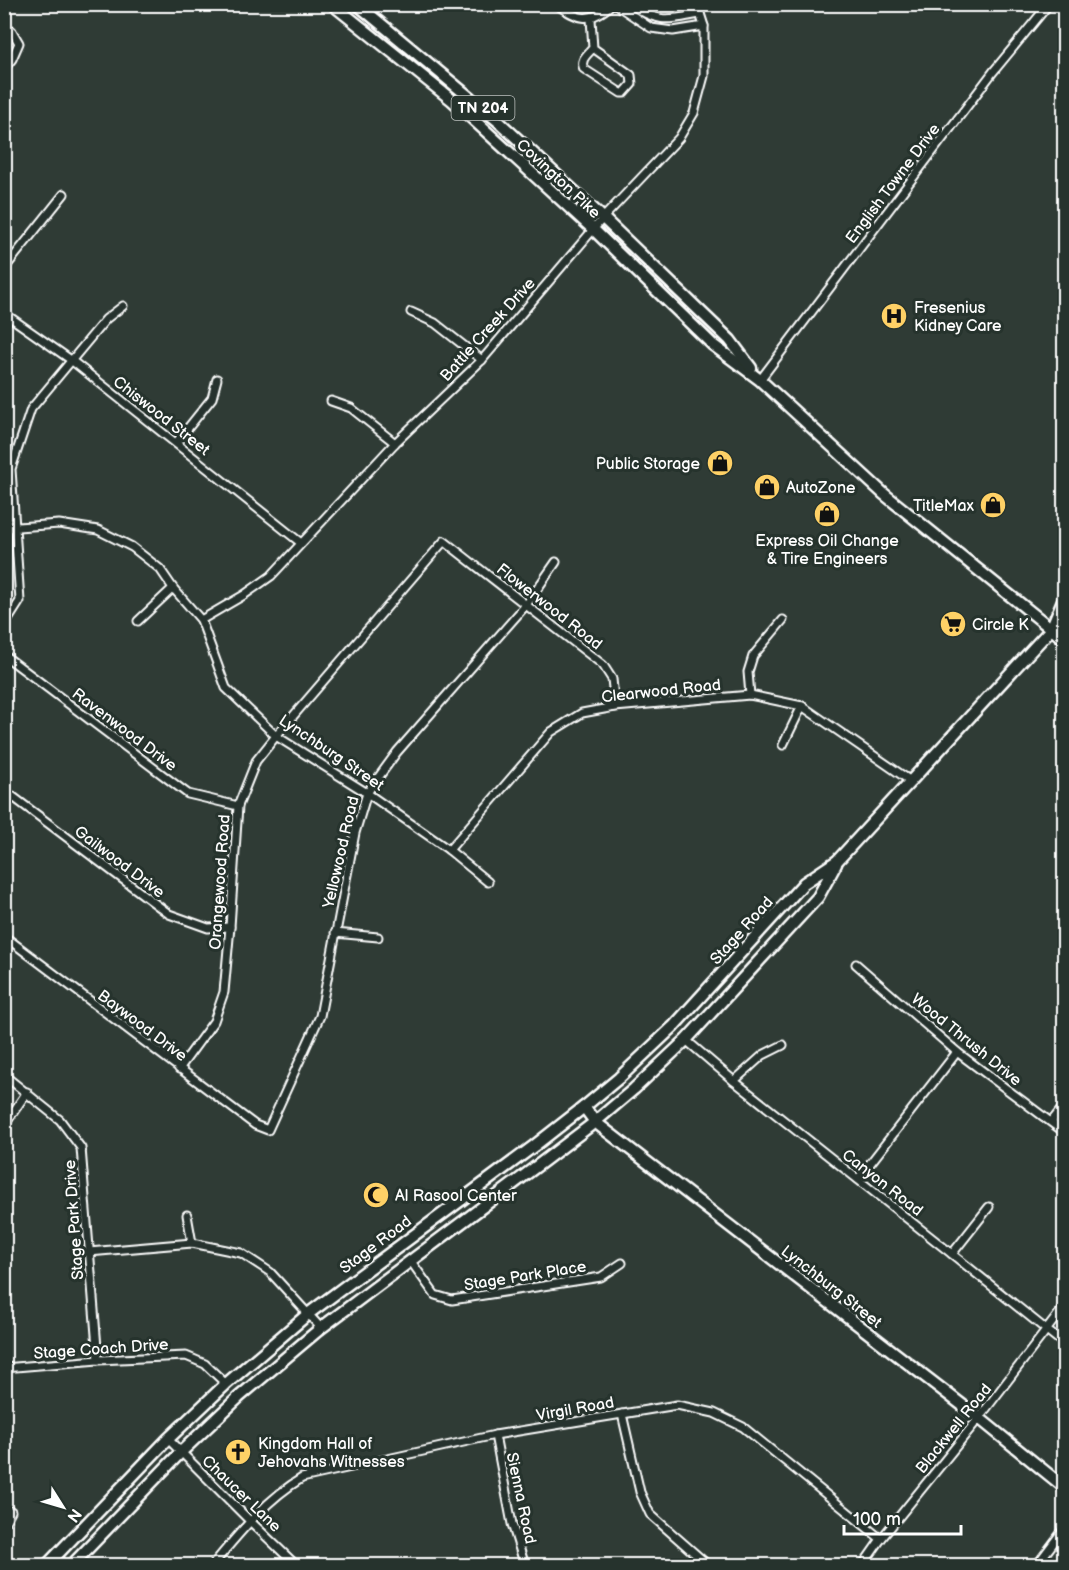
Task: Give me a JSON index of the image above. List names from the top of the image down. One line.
{"streets":{"main road":["TN 204","Covington Pike","Lynchburg Street","Stage Road"],"street":["English Towne Drive","Battle Creek Drive","Chiswood Street","Flowerwood Road","Clearwood Road","Ravenwood Drive","Yellowood Road","Gailwood Drive","Orangewood Road","Baywood Drive","Wood Thrush Drive","Canyon Road","Stage Park Drive","Stage Park Place","Stage Coach Drive","Virgil Road","Blackwell Road","Chaucer Lane","Sienna Road"]},"crossings":[["Covington Pike","English Towne Drive"],["Covington Pike","Battle Creek Drive"],["Covington Pike","Stage Road"],["Battle Creek Drive","Chiswood Street"],["Battle Creek Drive","Lynchburg Street"],["Flowerwood Road","Clearwood Road"],["Flowerwood Road","Yellowood Road"],["Flowerwood Road","Orangewood Road"],["Clearwood Road","Lynchburg Street"],["Clearwood Road","Stage Road"],["Ravenwood Drive","Orangewood Road"],["Lynchburg Street","Yellowood Road"],["Lynchburg Street","Orangewood Road"],["Lynchburg Street","Stage Road"],["Lynchburg Street","Blackwell Road"],["Yellowood Road","Baywood Drive"],["Gailwood Drive","Orangewood Road"],["Orangewood Road","Baywood Drive"],["Stage Road","Canyon Road"],["Stage Road","Stage Park Place"],["Stage Road","Stage Coach Drive"],["Stage Road","Chaucer Lane"],["Canyon Road","Blackwell Road"],["Stage Park Drive","Stage Coach Drive"],["Virgil Road","Blackwell Road"],["Virgil Road","Chaucer Lane"],["Virgil Road","Sienna Road"]],"places":{"hospital":["Fresenius Kidney Care"],"shop":["Public Storage","AutoZone","TitleMax","Express Oil Change & Tire Engineers"],"supermarket":["Circle K"],"mosque":["Al Rasool Center"],"church":["Kingdom Hall of Jehovahs Witnesses"]},"scale_bar":"100 m","north":"bottom right"}
